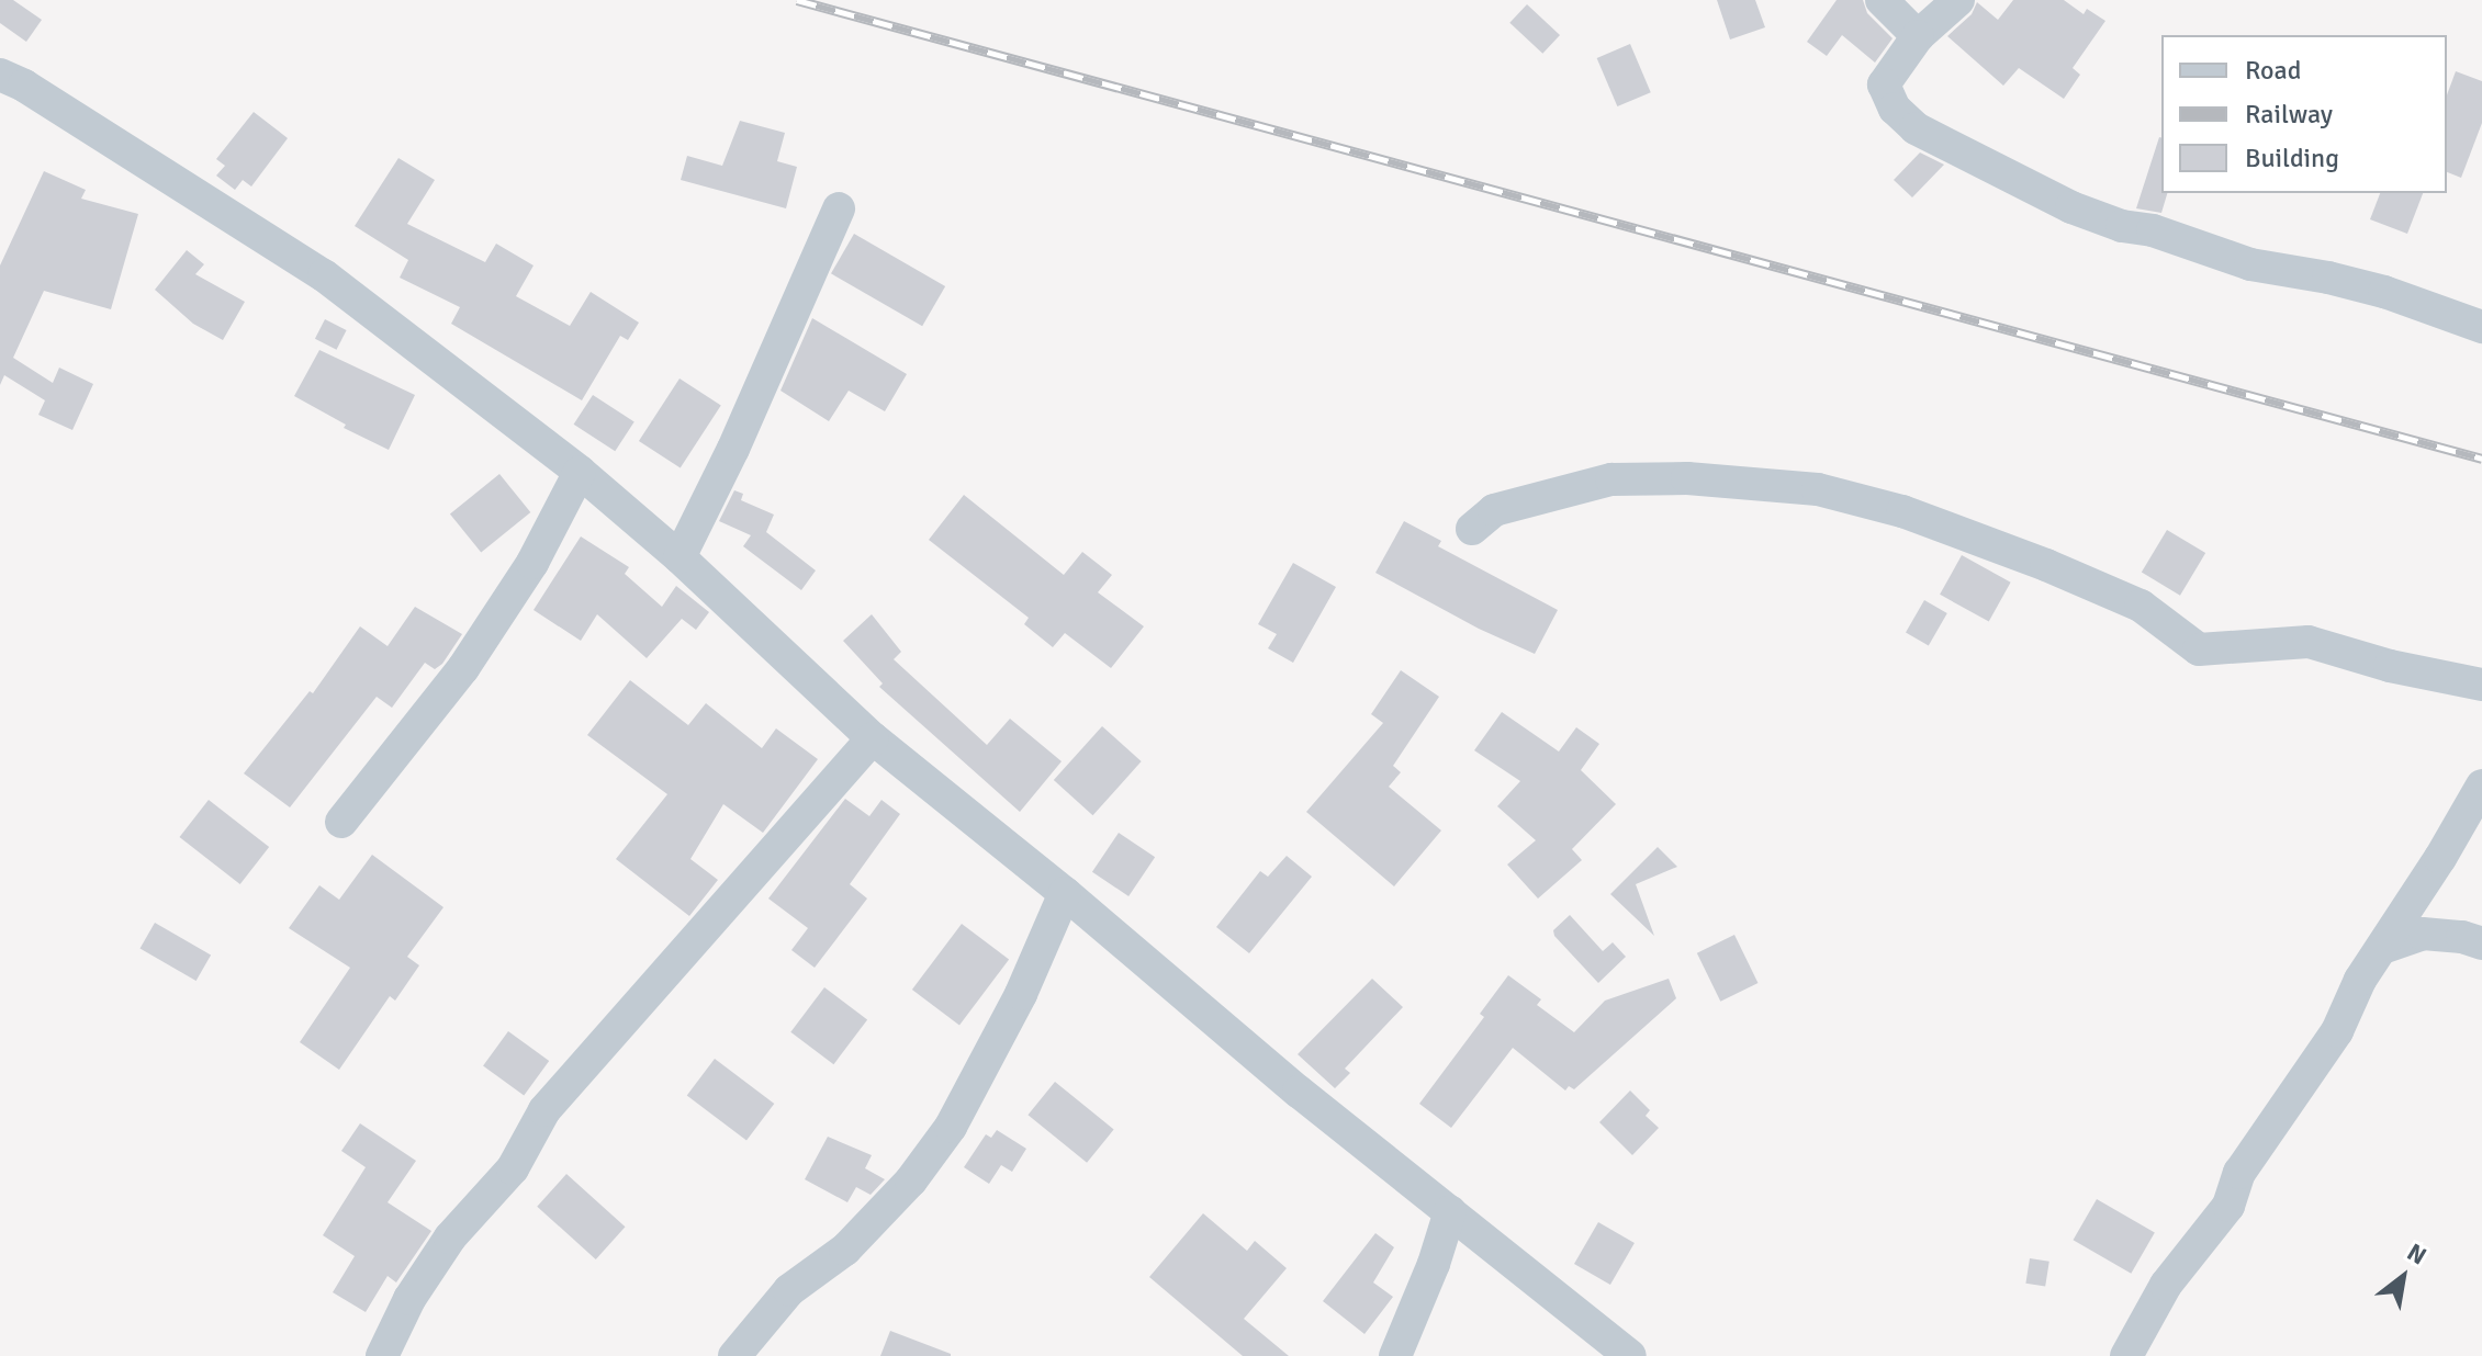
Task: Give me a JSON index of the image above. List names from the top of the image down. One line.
{"legend":["Road","Railway","Building"],"north":"top right"}
